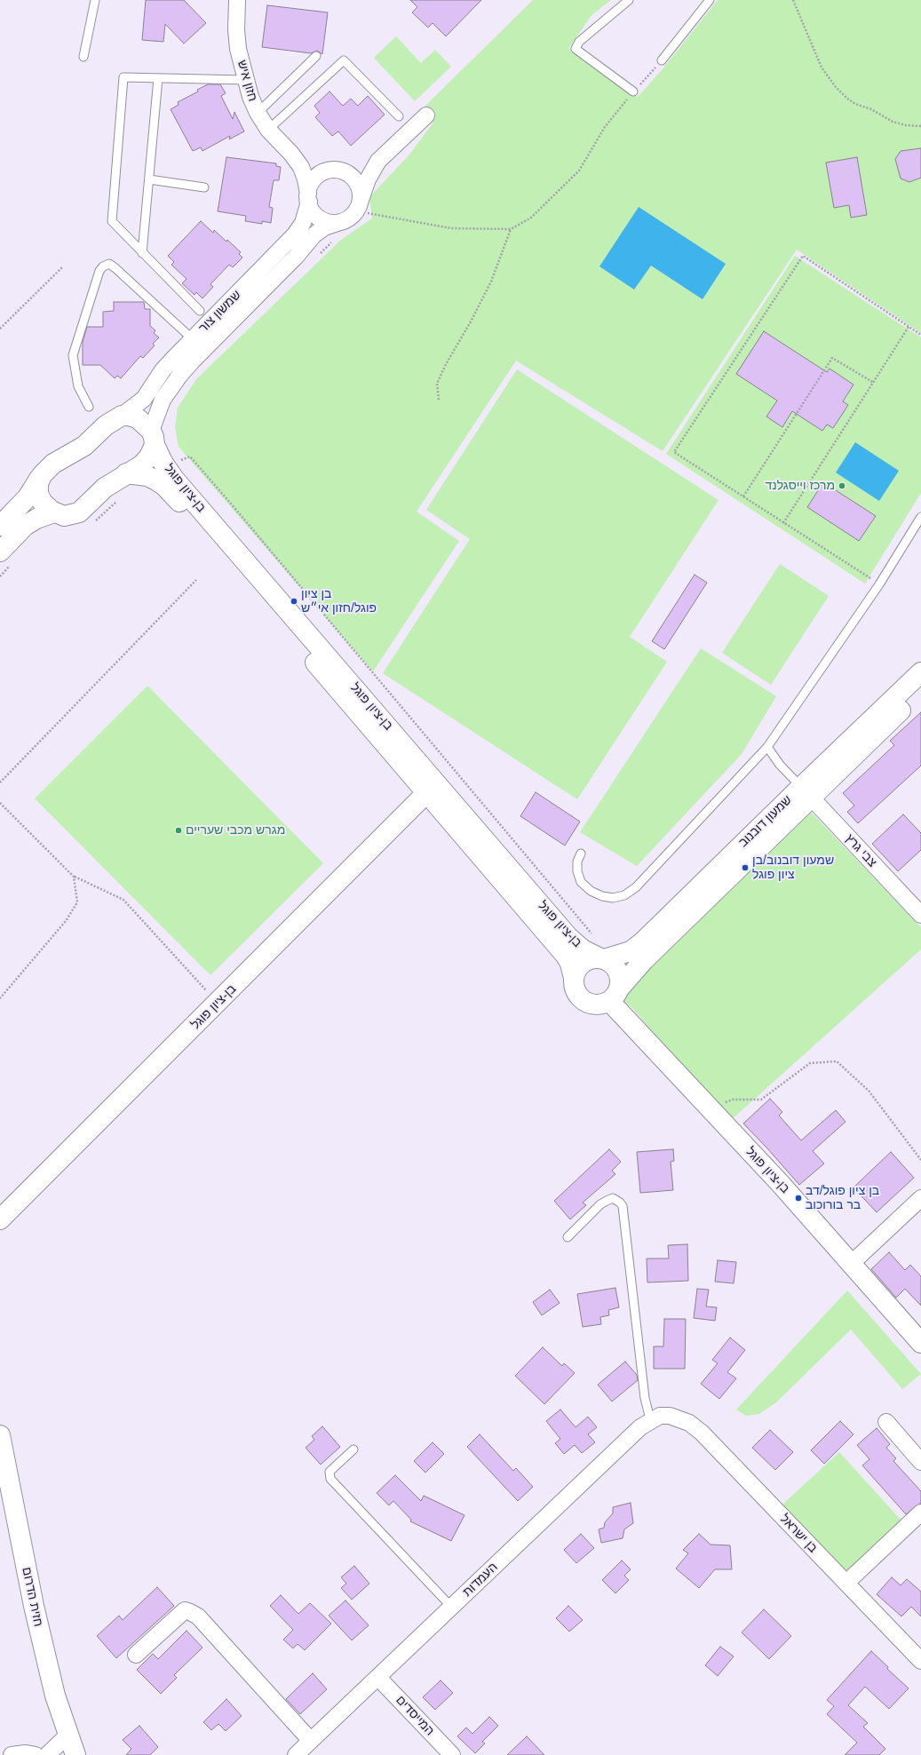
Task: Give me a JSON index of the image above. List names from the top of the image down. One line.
{"streets":{"street":["חזון איש","שמשון צור","בן-ציון פוגל","שמעון דובנוב","צבי גרץ","בן ישראל","העמדות","חזית הדרום","המייסדים"]},"crossings":[["חזון איש","שמשון צור"],["שמשון צור","בן-ציון פוגל"],["בן-ציון פוגל","שמעון דובנוב"],["שמעון דובנוב","צבי גרץ"],["בן ישראל","העמדות"],["העמדות","המייסדים"]],"places":["מרכז וייסגלנד","בן ציון פוגל/חזון אי״ש","מגרש מכבי שעריים","שמעון דובנוב/בן ציון פוגל","בן ציון פוגל/דב בר בורוכוב"]}
